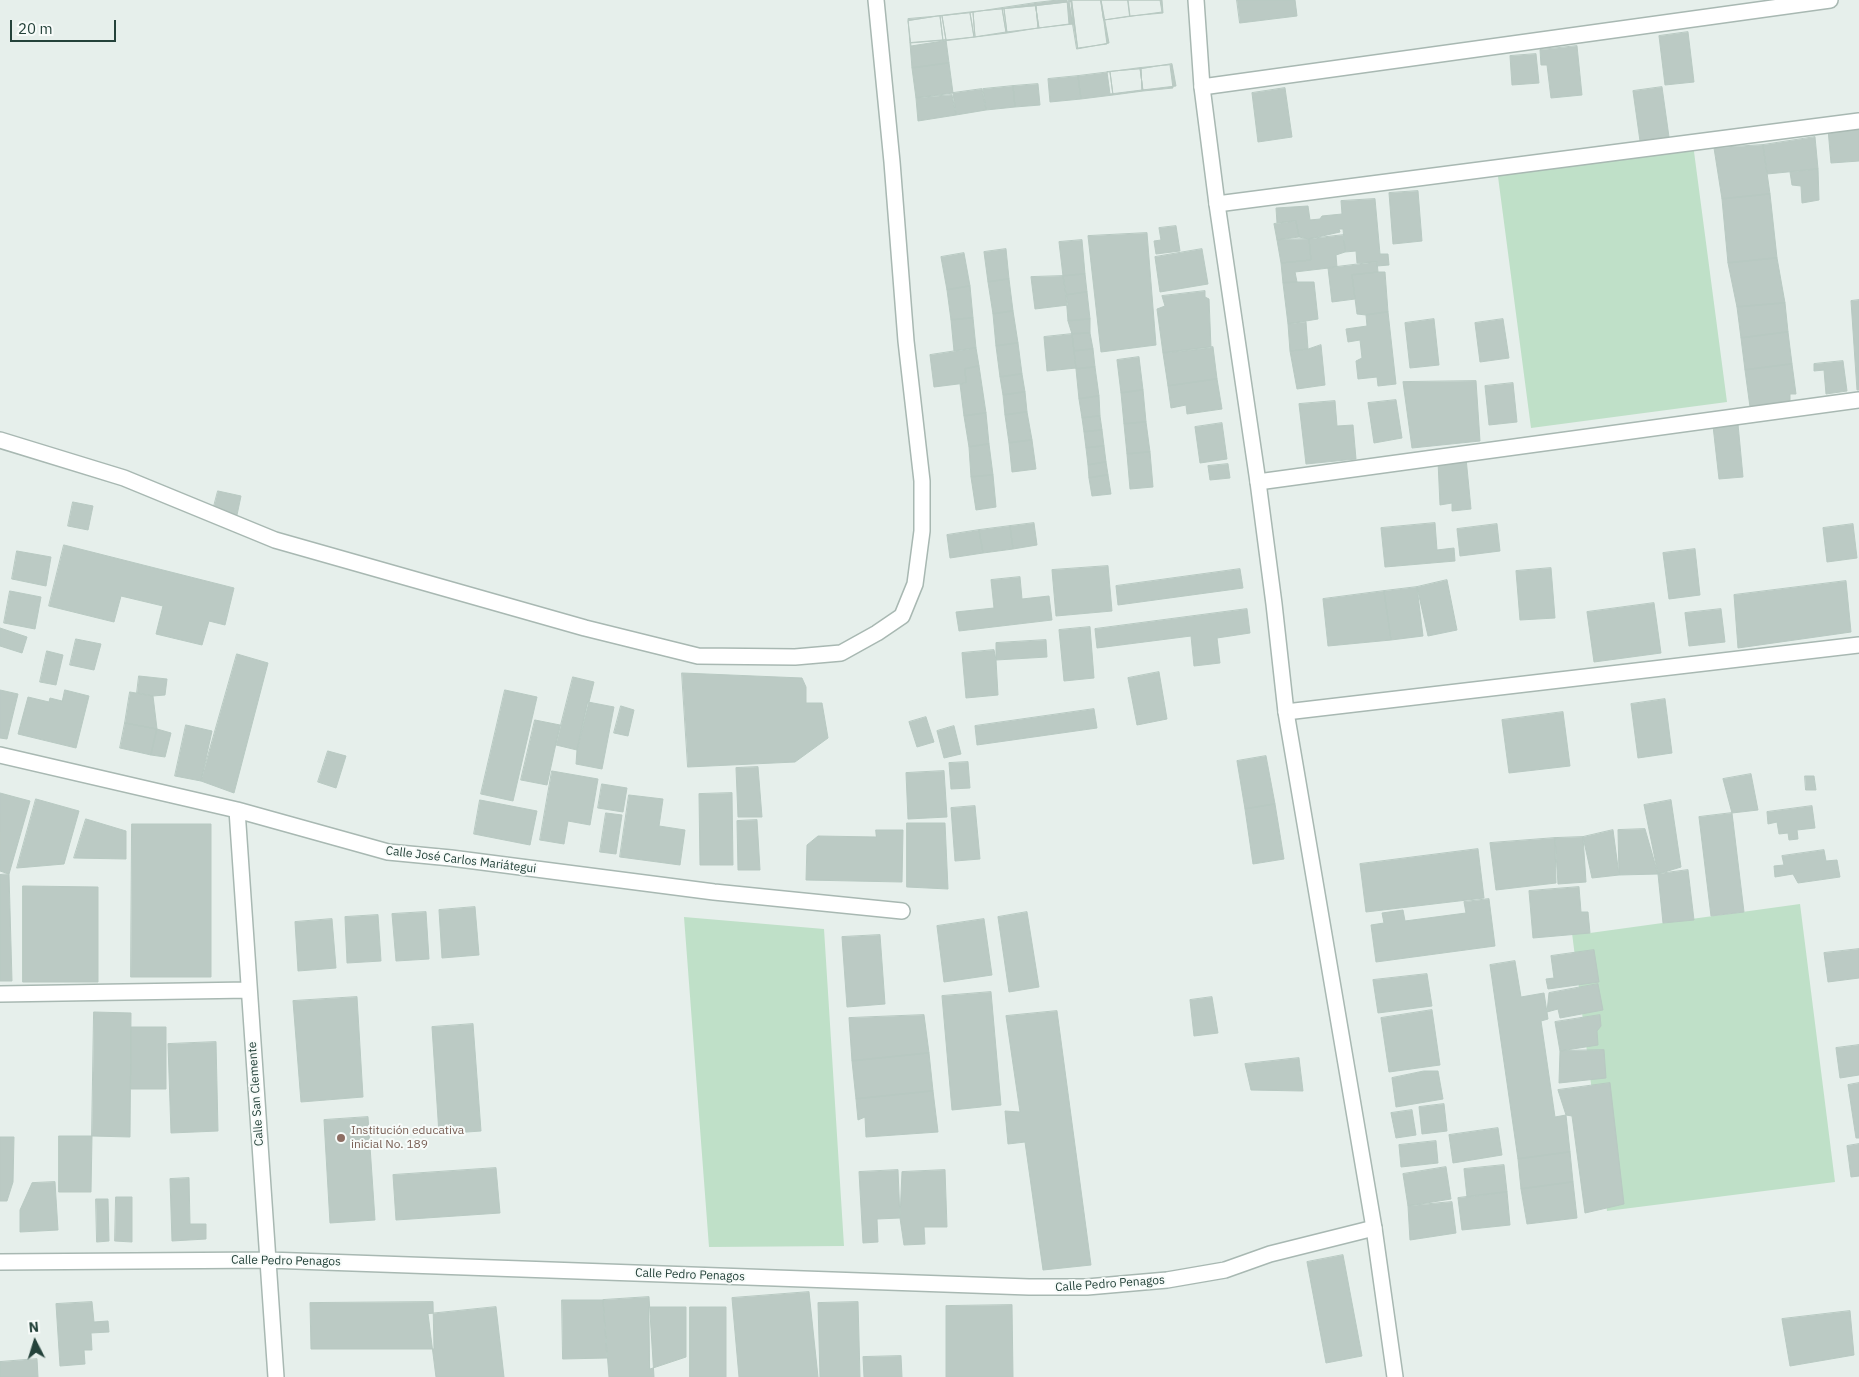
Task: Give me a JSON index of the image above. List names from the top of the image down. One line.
{"streets":{"street":["Calle José Carlos Mariátegui","Calle San Clemente","Calle Pedro Penagos"]},"crossings":[["Calle José Carlos Mariátegui","Calle San Clemente"],["Calle San Clemente","Calle Pedro Penagos"]],"places":["Institución educativa inicial No. 189"],"scale_bar":"20 m","north":"top"}
